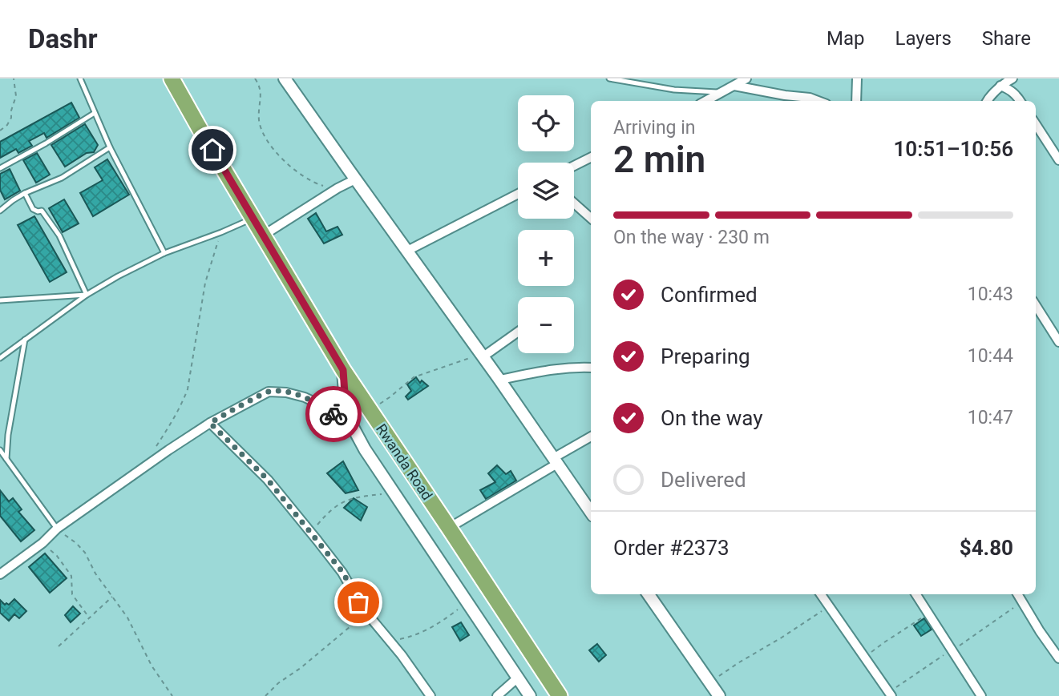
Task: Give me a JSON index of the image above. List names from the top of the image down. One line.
{"streets":{"highway":["Rwanda Road"]},"page":{"header":"Dashr","nav":["Map","Layers","Share"],"map_buttons":["+","−"],"heading":["2 min","Arriving in","10:51–10:56"],"panel":["Order #2373","$4.80"],"bar":"On the way · 230 m","list":[["Confirmed","10:43"],["Preparing","10:44"],["On the way","10:47"],"Delivered"]}}
